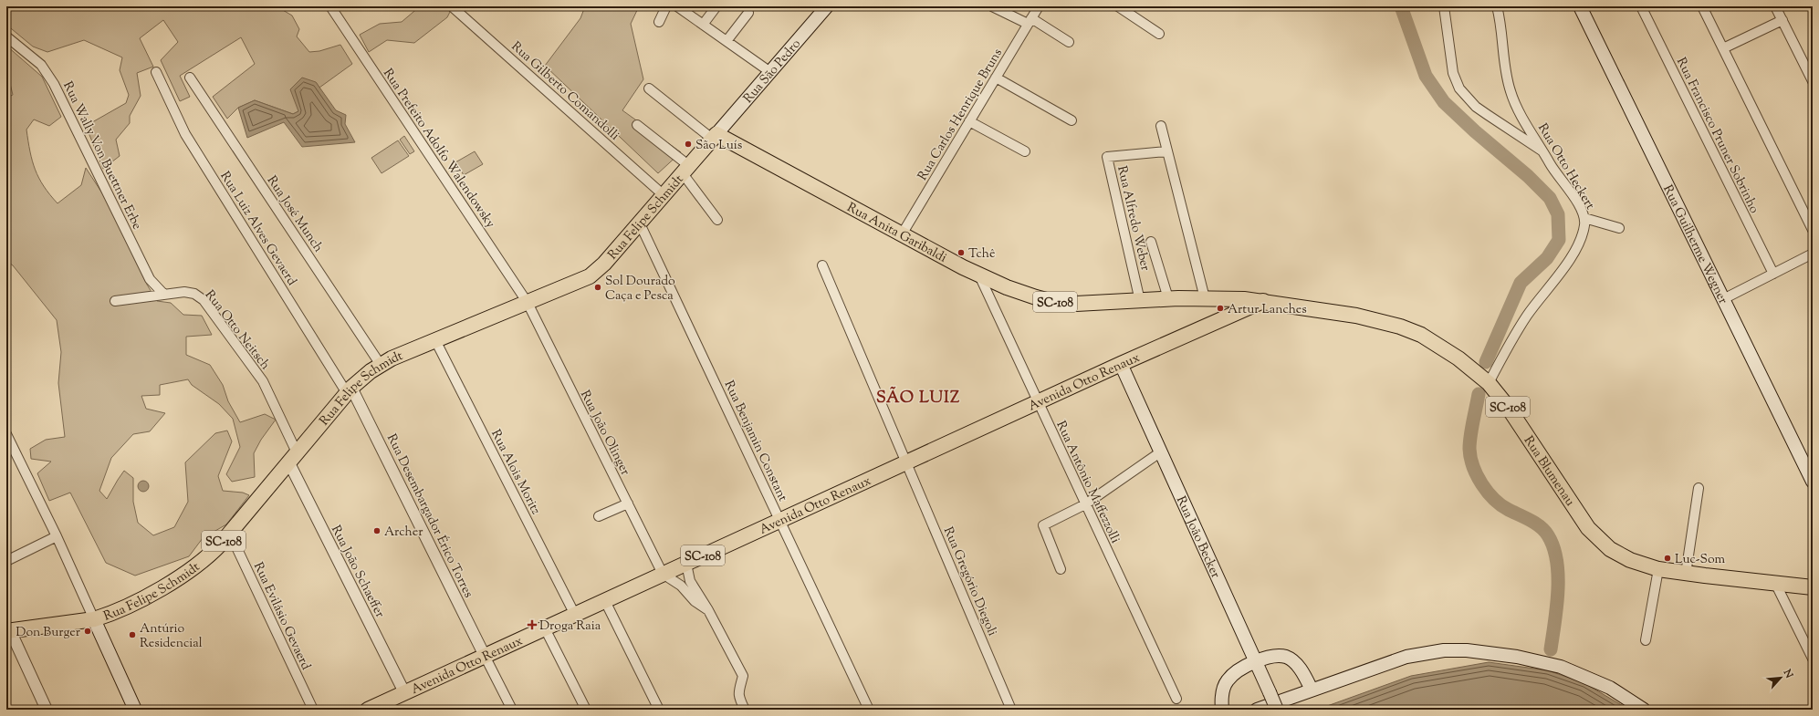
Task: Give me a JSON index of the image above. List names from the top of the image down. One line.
{"streets":{"main road":["Rua São Pedro","Rua Felipe Schmidt","Rua Anita Garibaldi","Rua Guilherme Wegner","SC-108","Avenida Otto Renaux","Rua Blumenau","Rua João Becker"],"street":["Rua Gilberto Comandolli","Rua Carlos Henrique Bruns","Rua Francisco Pruner Sobrinho","Rua Prefeito Adolfo Walendowsky","Rua Wally Von Buettner Erbe","Rua Otto Heckert","Rua José Munch","Rua Alfredo Weber","Rua Luiz Alves Gevaerd","Rua Otto Neitsch","Rua João Olinger","Rua Benjamin Constant","Rua Alois Moritz","Rua Antônio Maffezzolli","Rua Desembargador Érico Torres","Rua João Schaeffer","Rua Gregório Diegoli","Rua Evilásio Gevaerd"]},"crossings":[["Rua São Pedro","Rua Felipe Schmidt"],["Rua São Pedro","Rua Anita Garibaldi"],["Rua Gilberto Comandolli","Rua Felipe Schmidt"],["Rua Carlos Henrique Bruns","Rua Anita Garibaldi"],["Rua Prefeito Adolfo Walendowsky","Rua Felipe Schmidt"],["Rua Prefeito Adolfo Walendowsky","Rua João Olinger"],["Rua Wally Von Buettner Erbe","Rua Otto Neitsch"],["Rua Otto Heckert","Rua Blumenau"],["Rua José Munch","Rua Felipe Schmidt"],["Rua Felipe Schmidt","Rua Luiz Alves Gevaerd"],["Rua Felipe Schmidt","Rua Anita Garibaldi"],["Rua Felipe Schmidt","Rua Otto Neitsch"],["Rua Felipe Schmidt","Rua João Olinger"],["Rua Felipe Schmidt","Rua Benjamin Constant"],["Rua Felipe Schmidt","Rua Alois Moritz"],["Rua Felipe Schmidt","Rua Desembargador Érico Torres"],["Rua Felipe Schmidt","Rua João Schaeffer"],["Rua Felipe Schmidt","Rua Evilásio Gevaerd"],["Rua Alfredo Weber","Rua Anita Garibaldi"],["Rua Luiz Alves Gevaerd","Rua Desembargador Érico Torres"],["Rua Anita Garibaldi","Avenida Otto Renaux"],["Rua Anita Garibaldi","Rua Blumenau"],["Rua Anita Garibaldi","Rua Antônio Maffezzolli"],["Rua Otto Neitsch","Rua João Schaeffer"],["Avenida Otto Renaux","Rua João Olinger"],["Avenida Otto Renaux","Rua Benjamin Constant"],["Avenida Otto Renaux","Rua Blumenau"],["Avenida Otto Renaux","Rua Alois Moritz"],["Avenida Otto Renaux","Rua Antônio Maffezzolli"],["Avenida Otto Renaux","Rua Desembargador Érico Torres"],["Avenida Otto Renaux","Rua João Becker"],["Avenida Otto Renaux","Rua João Schaeffer"],["Avenida Otto Renaux","Rua Gregório Diegoli"]],"districts":["SÃO LUIZ"],"places":{"other":["São Luís","Tchê","Sol Dourado Caça e Pesca","Artur Lanches","Archer","Luc-Som","Don Burger","Antúrio Residencial"],"health":["Droga Raia"]},"north":"top right"}
